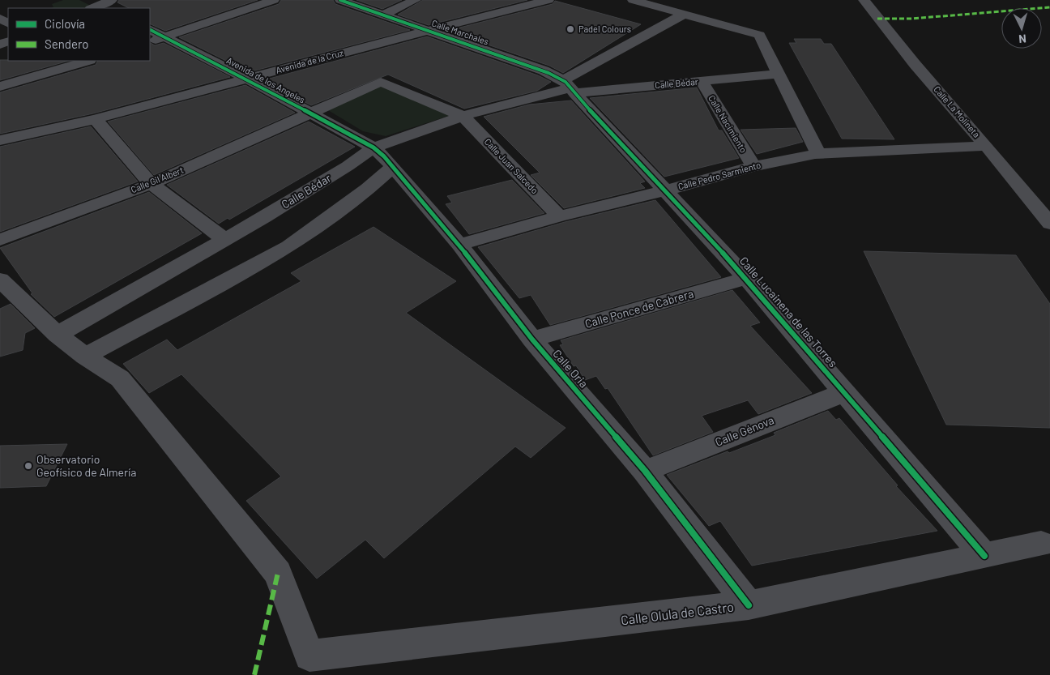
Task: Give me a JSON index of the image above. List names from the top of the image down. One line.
{"streets":{"street":["Calle Marchales","Avenida de la Cruz","Avenida de los Angeles","Calle Bédar","Calle La Molineta","Calle Nacimiento","Calle Juan Salcedo","Calle Pedro Sarmiento","Calle Gil Albert","Calle Ponce de Cabrera","Calle Lucainena de las Torres","Calle Oria","Calle Génova","Calle Olula de Castro"]},"crossings":[["Calle Marchales","Avenida de la Cruz"],["Calle Marchales","Calle Bédar"],["Calle Marchales","Calle Lucainena de las Torres"],["Avenida de la Cruz","Avenida de los Angeles"],["Avenida de los Angeles","Calle Bédar"],["Avenida de los Angeles","Calle Gil Albert"],["Avenida de los Angeles","Calle Oria"],["Calle Bédar","Calle Nacimiento"],["Calle Bédar","Calle Juan Salcedo"],["Calle Bédar","Calle Gil Albert"],["Calle Bédar","Calle Lucainena de las Torres"],["Calle Bédar","Calle Oria"],["Calle La Molineta","Calle Pedro Sarmiento"],["Calle Nacimiento","Calle Pedro Sarmiento"],["Calle Juan Salcedo","Calle Pedro Sarmiento"],["Calle Juan Salcedo","Calle Gil Albert"],["Calle Pedro Sarmiento","Calle Lucainena de las Torres"],["Calle Pedro Sarmiento","Calle Oria"],["Calle Ponce de Cabrera","Calle Lucainena de las Torres"],["Calle Ponce de Cabrera","Calle Oria"],["Calle Lucainena de las Torres","Calle Génova"],["Calle Lucainena de las Torres","Calle Olula de Castro"],["Calle Oria","Calle Génova"],["Calle Oria","Calle Olula de Castro"]],"places":["Padel Colours","Observatorio Geofísico de Almería"],"legend":["Ciclovía","Sendero"],"north":"bottom"}
